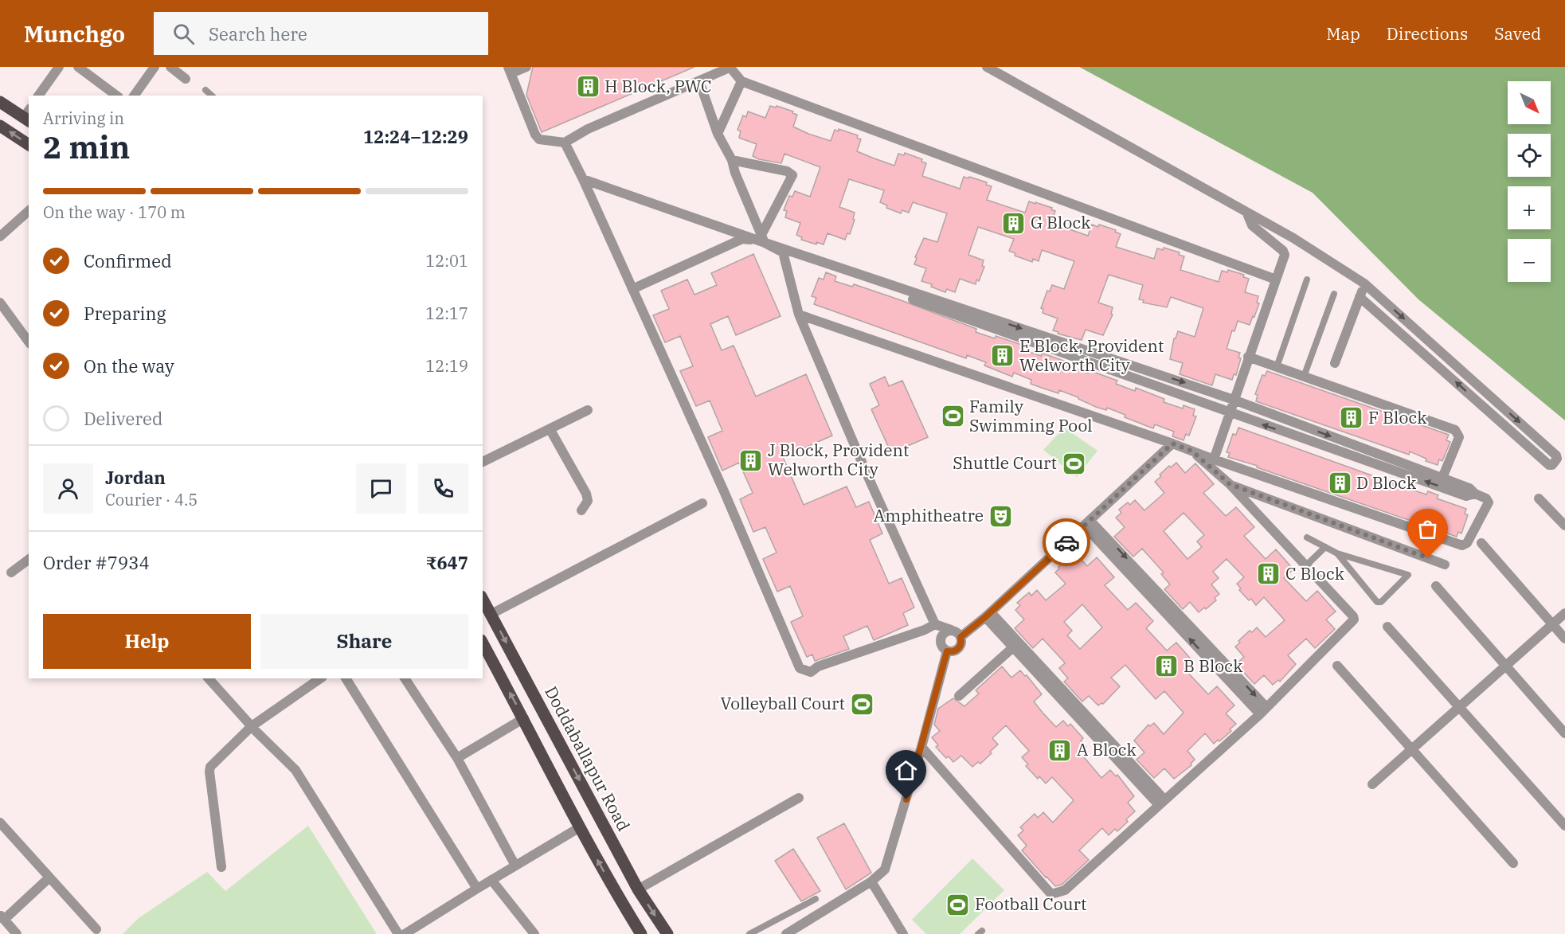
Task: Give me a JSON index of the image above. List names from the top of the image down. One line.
{"streets":{"main road":["Doddaballapur Road"]},"places":{"building":["H Block, PWC","G Block","E Block, Provident Welworth City","F Block","J Block, Provident Welworth City","D Block","C Block","B Block","A Block"],"sports":["Family Swimming Pool","Shuttle Court","Volleyball Court","Football Court"],"theatre":["Amphitheatre"]},"north":"bottom right","page":{"header":"Munchgo","search":"Search here","nav":["Map","Directions","Saved"],"map_buttons":["+","−"],"heading":["2 min","Arriving in","12:24–12:29"],"panel":["Jordan","Courier · 4.5","Order #7934","₹647"],"bar":"On the way · 170 m","list":[["Confirmed","12:01"],["Preparing","12:17"],["On the way","12:19"],"Delivered"],"buttons":["Help","Share"]}}
